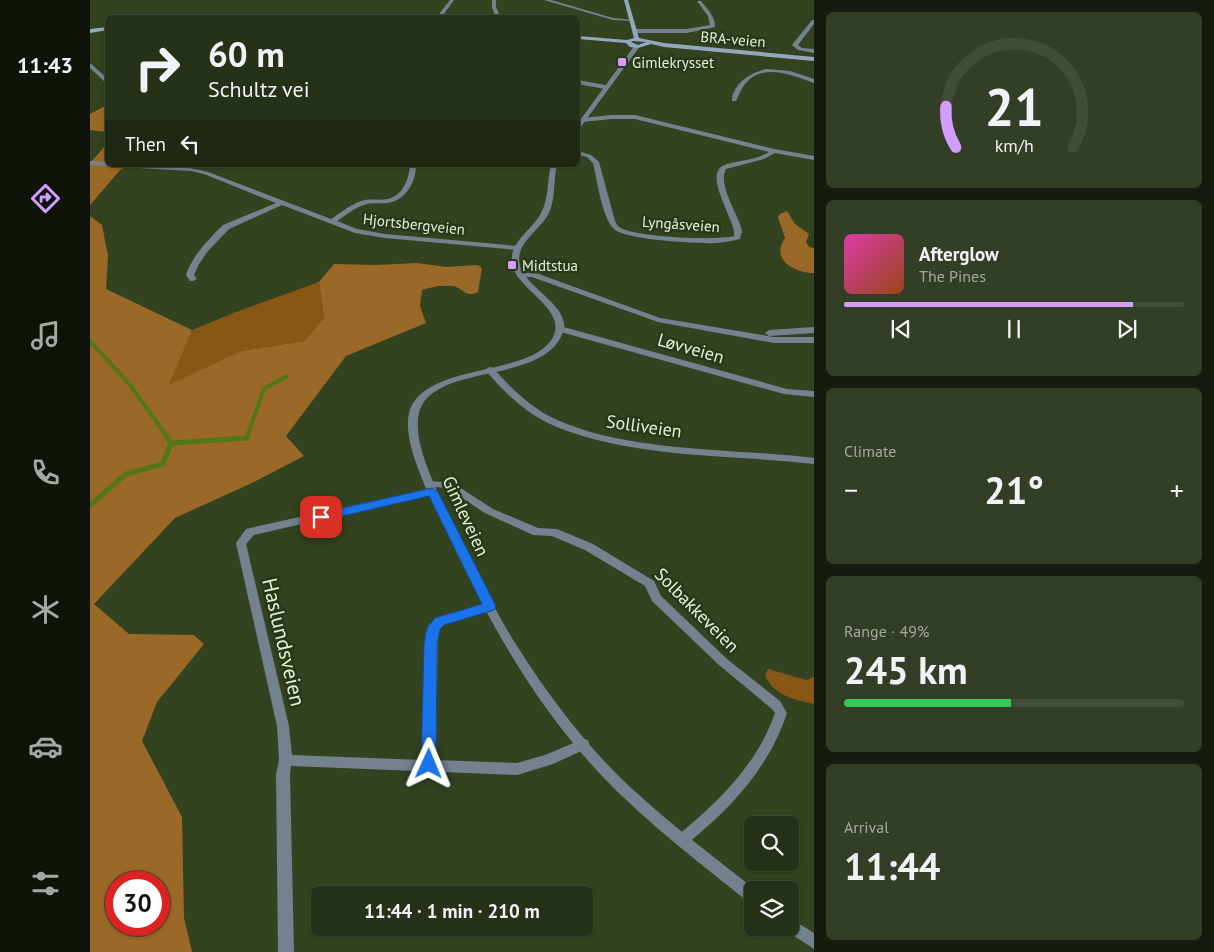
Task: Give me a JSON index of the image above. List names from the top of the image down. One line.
{"streets":{"main road":["BRA-veien"],"street":["Hjortsbergveien","Lyngåsveien","Løvveien","Solliveien","Gimleveien","Solbakkeveien","Haslundsveien"]},"crossings":[["Løvveien","Gimleveien"],["Solliveien","Gimleveien"],["Gimleveien","Solbakkeveien"],["Gimleveien","Haslundsveien"],["Solbakkeveien","Haslundsveien"]],"places":{"transit":["Gimlekrysset","Midtstua"]},"page":{"tabs":"11:43","turn":["60 m","Schultz vei"],"then":"Then","song":["Afterglow","The Pines"],"tile":["Climate",["Range · 49%","245 km"],["Arrival","11:44"]],"heat":["−","21°","+"],"limit":"30","trip":"11:44 · 1 min · 210 m","gauge":["21","km/h"]}}
